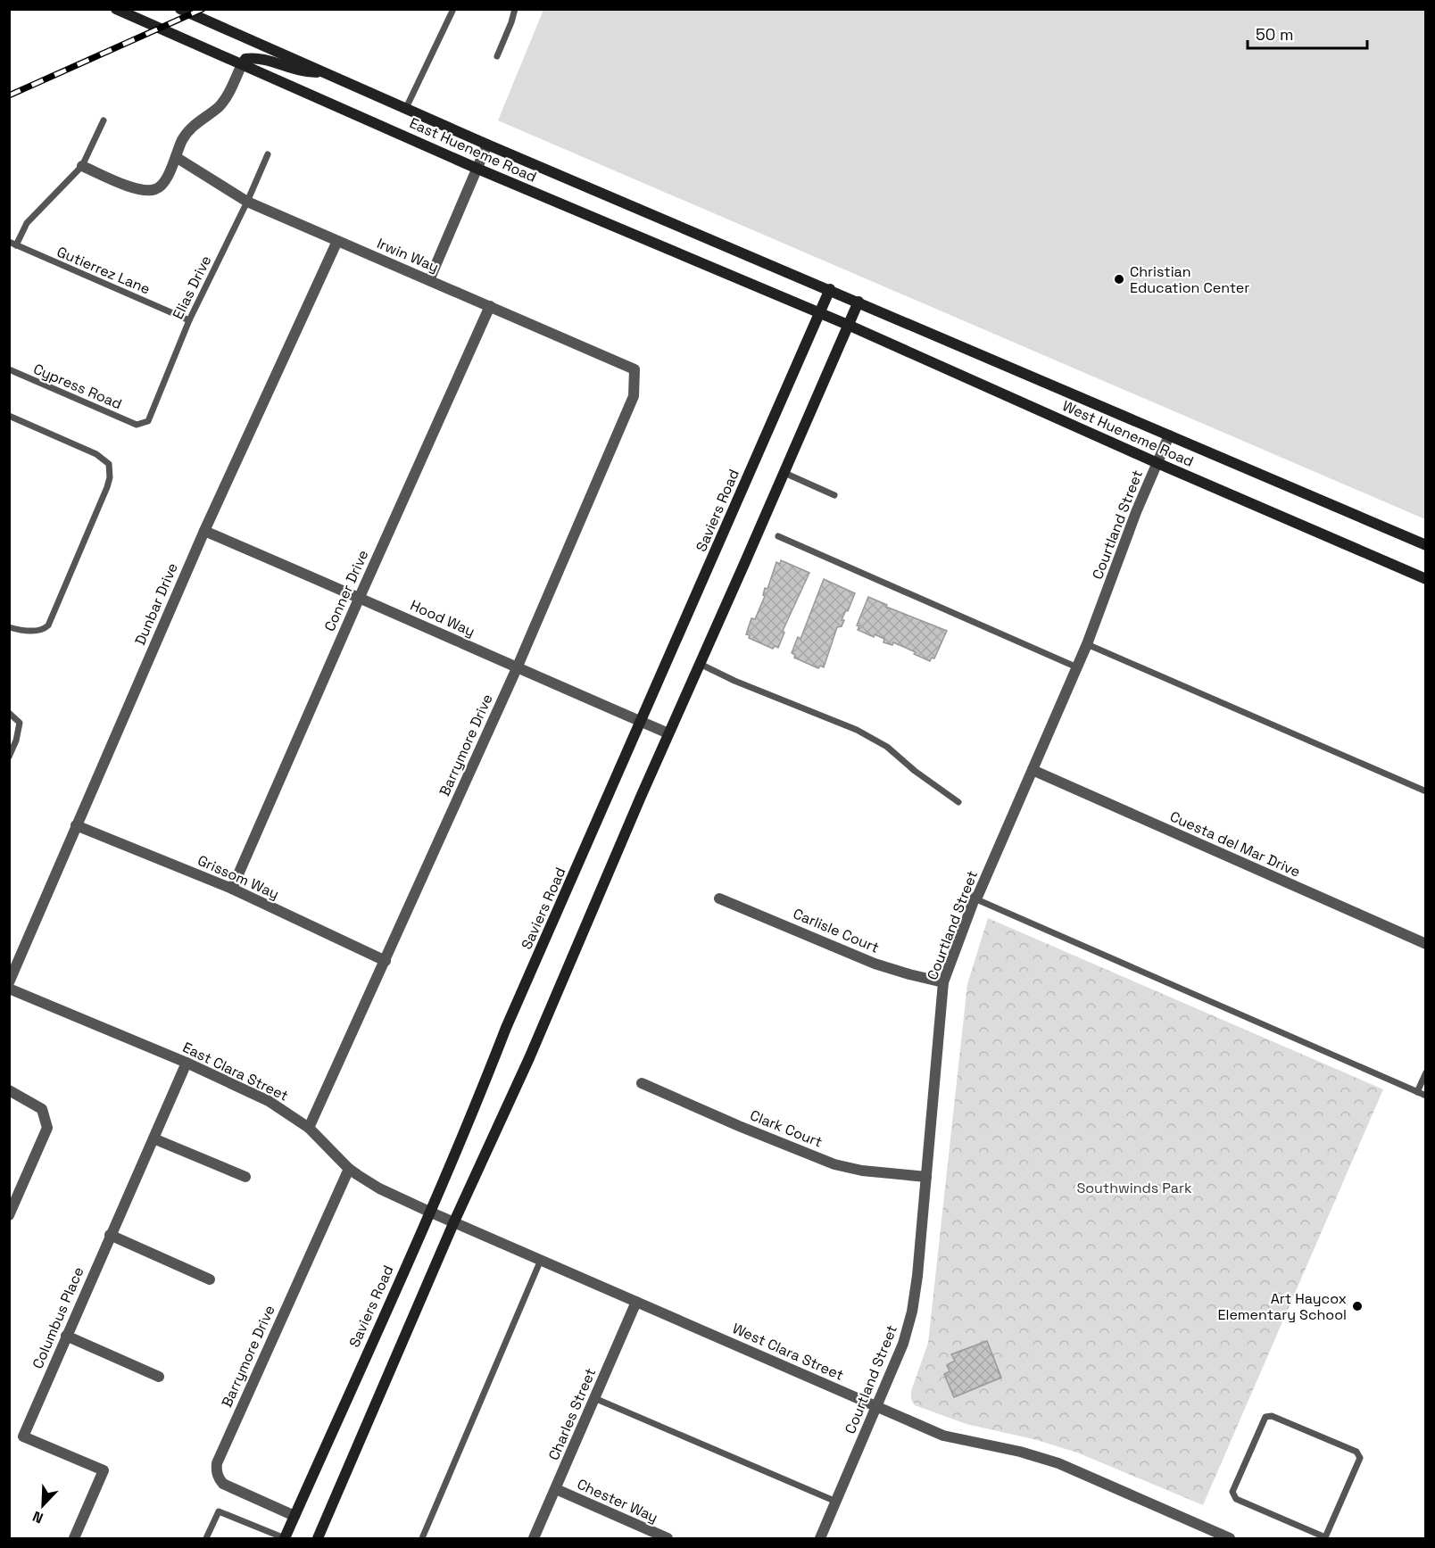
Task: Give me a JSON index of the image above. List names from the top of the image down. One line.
{"streets":{"main road":["East Hueneme Road","West Hueneme Road","Saviers Road"],"street":["Irwin Way","Courtland Street","Conner Drive","Dunbar Drive","Hood Way","Barrymore Drive","Cuesta del Mar Drive","Grissom Way","Carlisle Court","East Clara Street","Clark Court","Columbus Place","West Clara Street","Charles Street","Chester Way"],"lane":["Gutierrez Lane","Elias Drive","Cypress Road"]},"crossings":[["East Hueneme Road","West Hueneme Road"],["East Hueneme Road","Saviers Road"],["Irwin Way","Elias Drive"],["Irwin Way","Conner Drive"],["Irwin Way","Dunbar Drive"],["Irwin Way","Barrymore Drive"],["Gutierrez Lane","Elias Drive"],["Elias Drive","Cypress Road"],["West Hueneme Road","Saviers Road"],["West Hueneme Road","Courtland Street"],["Saviers Road","Hood Way"],["Saviers Road","Barrymore Drive"],["Saviers Road","East Clara Street"],["Saviers Road","West Clara Street"],["Courtland Street","Cuesta del Mar Drive"],["Courtland Street","Carlisle Court"],["Courtland Street","Clark Court"],["Courtland Street","West Clara Street"],["Conner Drive","Hood Way"],["Conner Drive","Grissom Way"],["Dunbar Drive","Hood Way"],["Dunbar Drive","Grissom Way"],["Hood Way","Barrymore Drive"],["Barrymore Drive","Grissom Way"],["Barrymore Drive","East Clara Street"],["East Clara Street","Columbus Place"],["East Clara Street","West Clara Street"],["West Clara Street","Charles Street"],["Charles Street","Chester Way"]],"parks":["Southwinds Park"],"places":["Christian Education Center","Art Haycox Elementary School"],"scale_bar":"50 m","north":"bottom left"}
